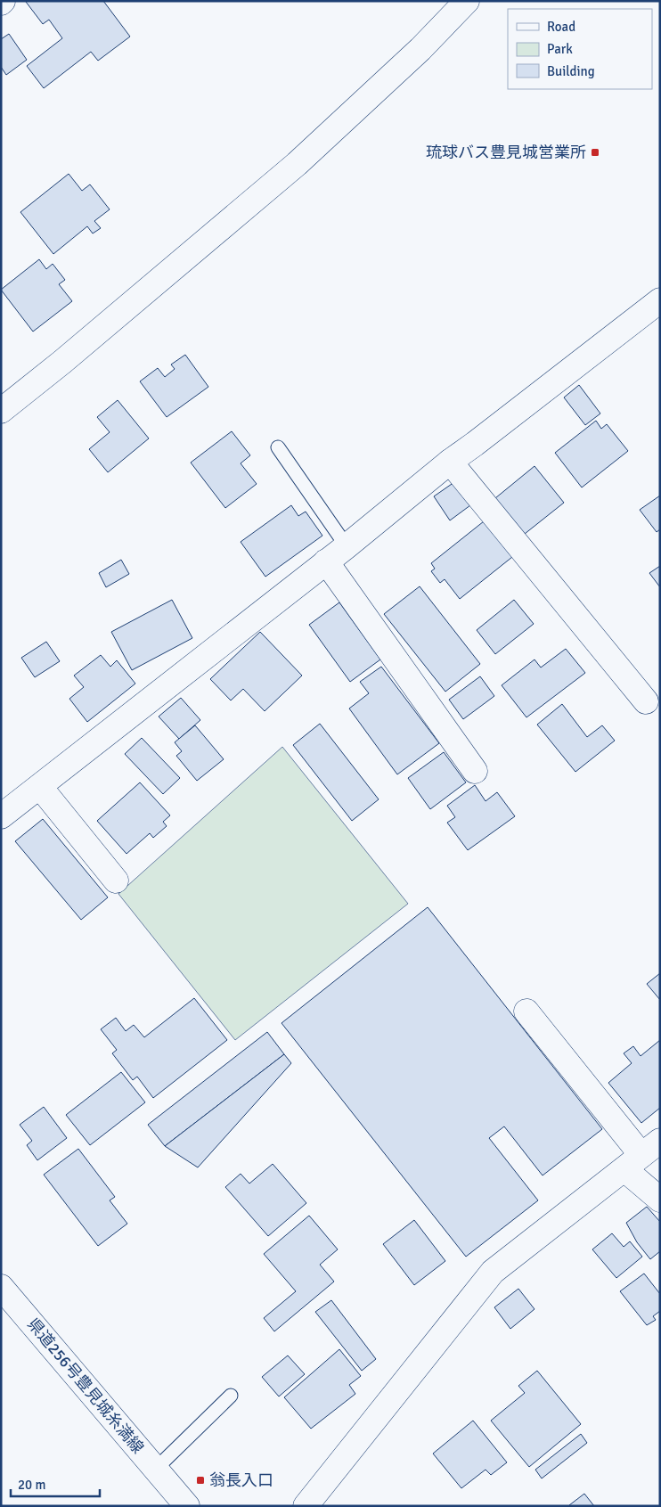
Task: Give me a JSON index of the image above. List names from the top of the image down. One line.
{"streets":{"street":["県道256号豊見城糸満線"]},"places":{"transit":["琉球バス豊見城営業所","翁長入口"]},"legend":["Road","Park","Building"],"scale_bar":"20 m"}
